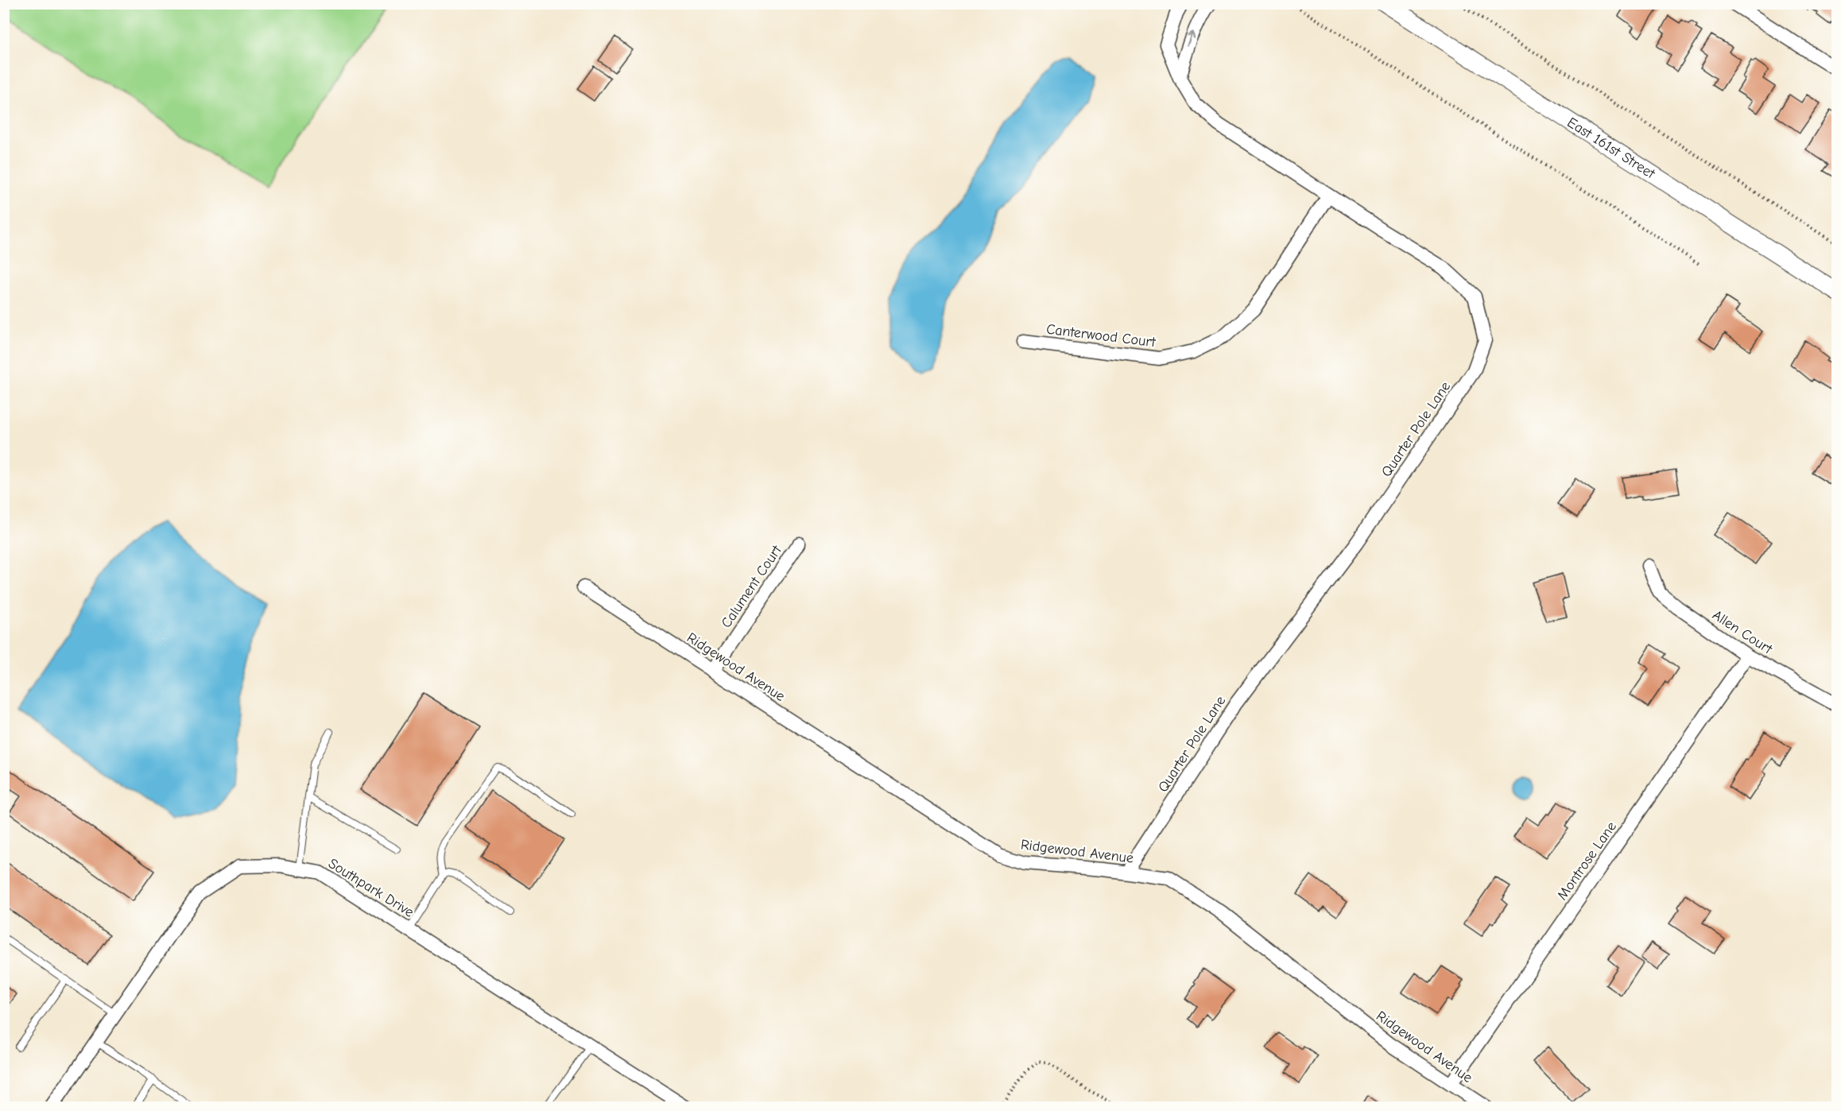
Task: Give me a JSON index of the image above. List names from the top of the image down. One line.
{"streets":{"street":["East 161st Street","Canterwood Court","Quarter Pole Lane","Calument Court","Allen Court","Ridgewood Avenue","Montrose Lane","Southpark Drive"]},"crossings":[["Canterwood Court","Quarter Pole Lane"],["Quarter Pole Lane","Ridgewood Avenue"],["Calument Court","Ridgewood Avenue"],["Allen Court","Montrose Lane"],["Ridgewood Avenue","Montrose Lane"]]}
